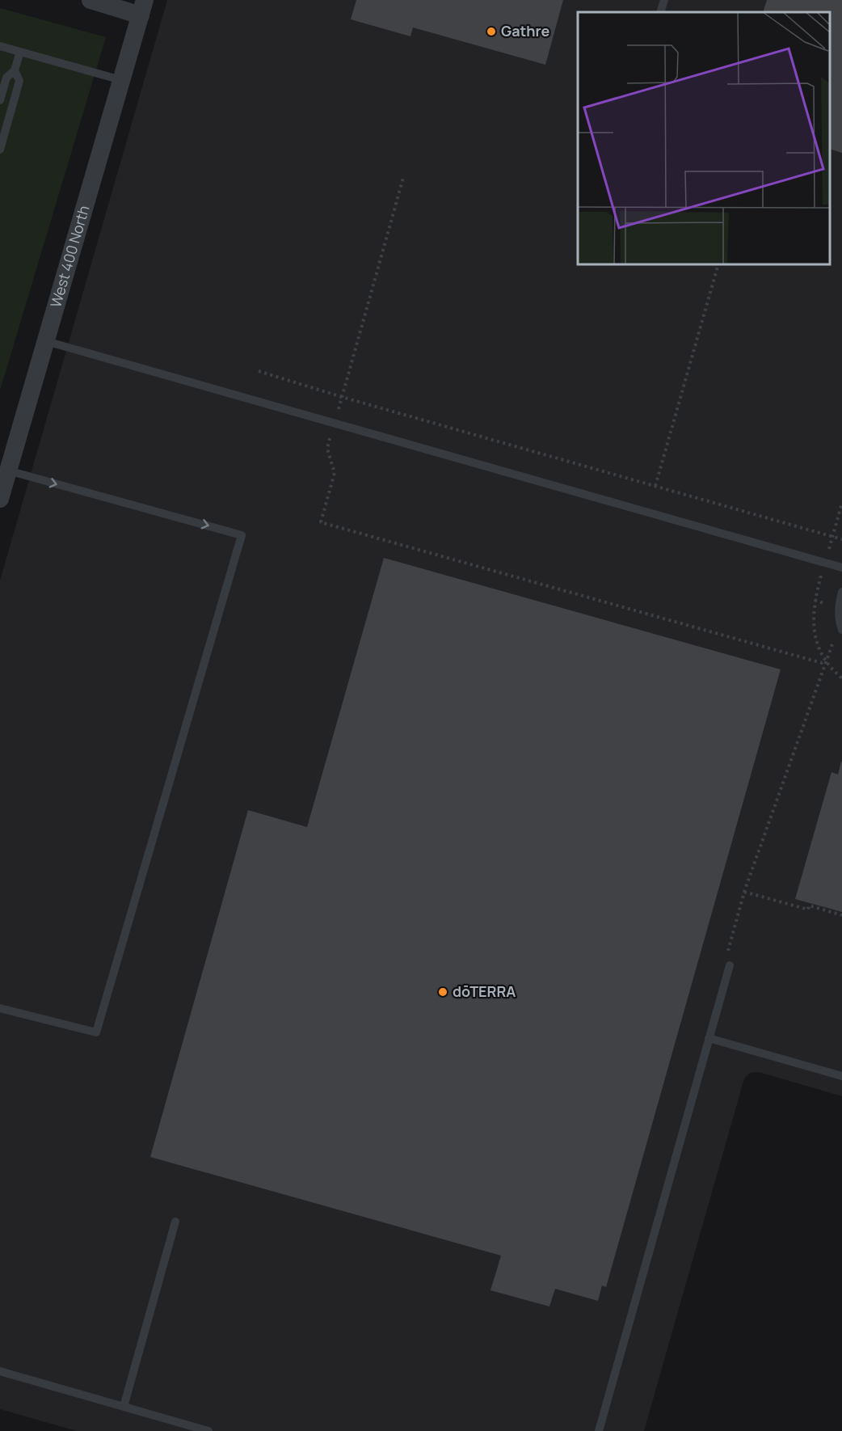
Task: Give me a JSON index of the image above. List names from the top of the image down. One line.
{"streets":{"street":["West 400 North"]},"places":["Gathre","dōTERRA"]}
